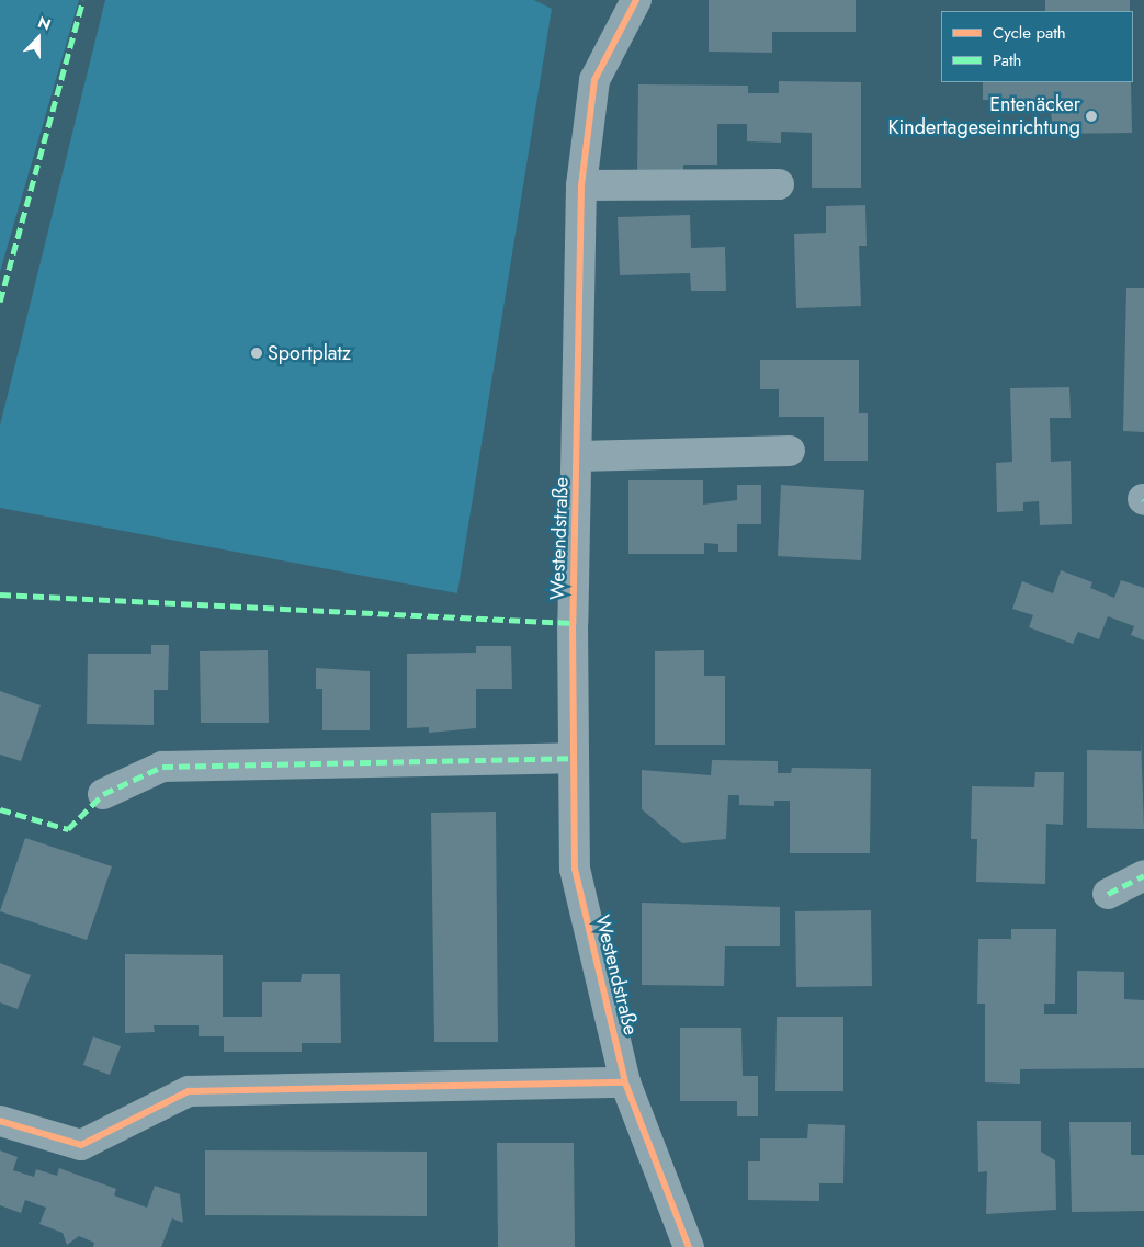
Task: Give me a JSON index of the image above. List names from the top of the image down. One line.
{"streets":{"street":["Westendstraße"]},"places":["Entenäcker Kindertageseinrichtung","Sportplatz"],"legend":["Cycle path","Path"],"north":"top"}
